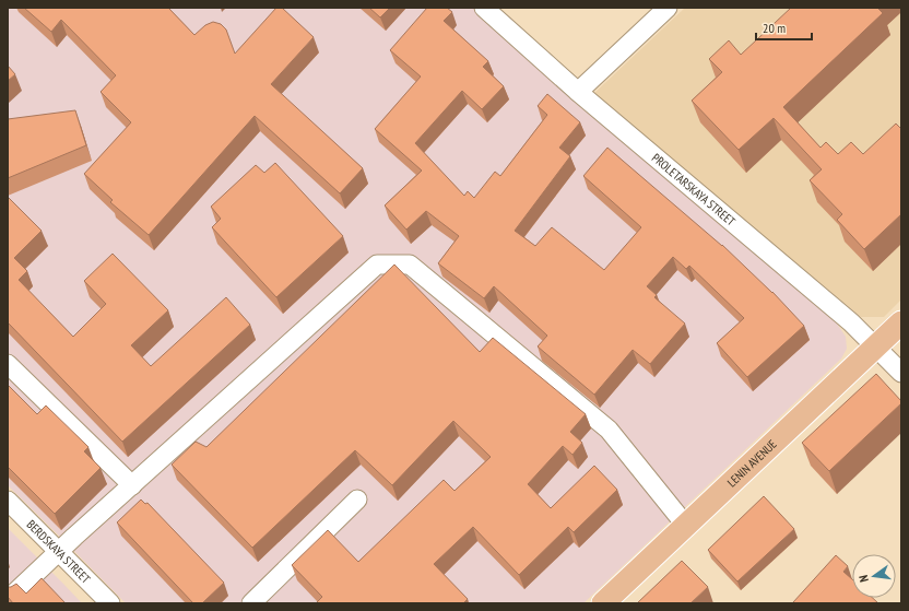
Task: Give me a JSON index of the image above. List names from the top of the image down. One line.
{"streets":{"main road":["LENIN AVENUE"],"street":["PROLETARSKAYA STREET","BERDSKAYA STREET"]},"crossings":[["PROLETARSKAYA STREET","LENIN AVENUE"]],"scale_bar":"20 m","north":"left"}
